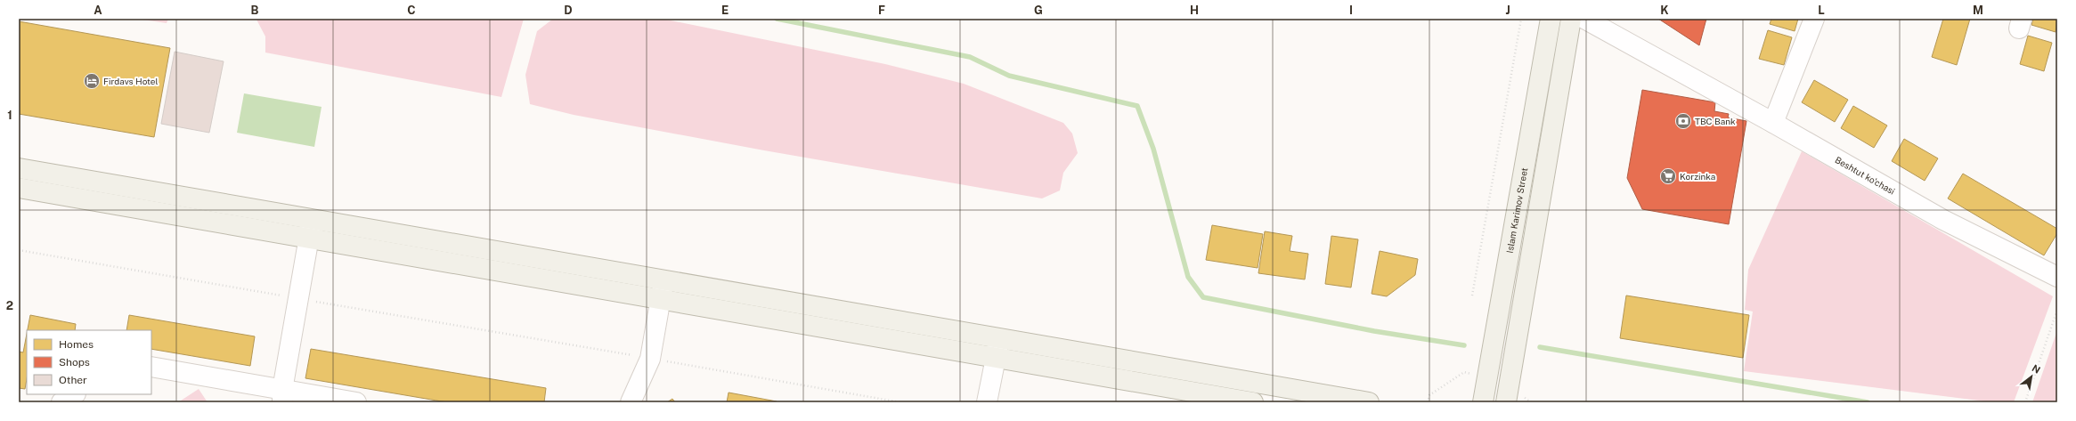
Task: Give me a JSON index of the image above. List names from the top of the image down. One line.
{"streets":{"main road":["Islam Karimov Street"],"street":["Beshtut ko'chasi"]},"places":{"hotel":["Firdavs Hotel"],"bank":["TBC Bank"],"supermarket":["Korzinka"]},"legend":["Homes","Shops","Other"],"north":"top right","grid":{"columns":["A","B","C","D","E","F","G","H","I","J","K","L","M"],"rows":["1","2"]}}
